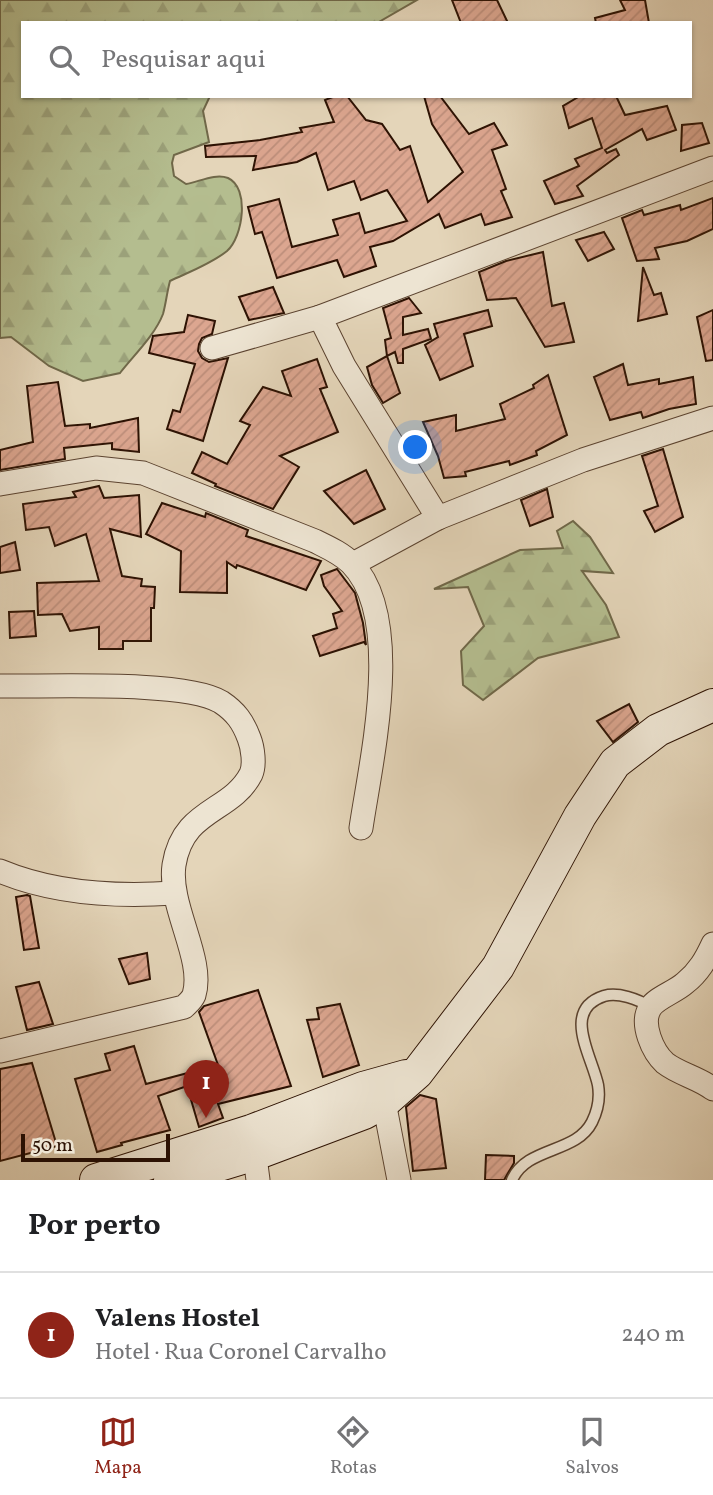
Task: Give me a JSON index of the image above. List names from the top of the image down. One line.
{"scale_bar":"50 m","page":{"search":"Pesquisar aqui","pins":"1","scale":"50 m","heading":"Por perto","list":[{"mark":"1","name":"Valens Hostel","note":"Hotel · Rua Coronel Carvalho","value":"240 m"}],"nav":["Mapa","Rotas","Salvos"]}}
